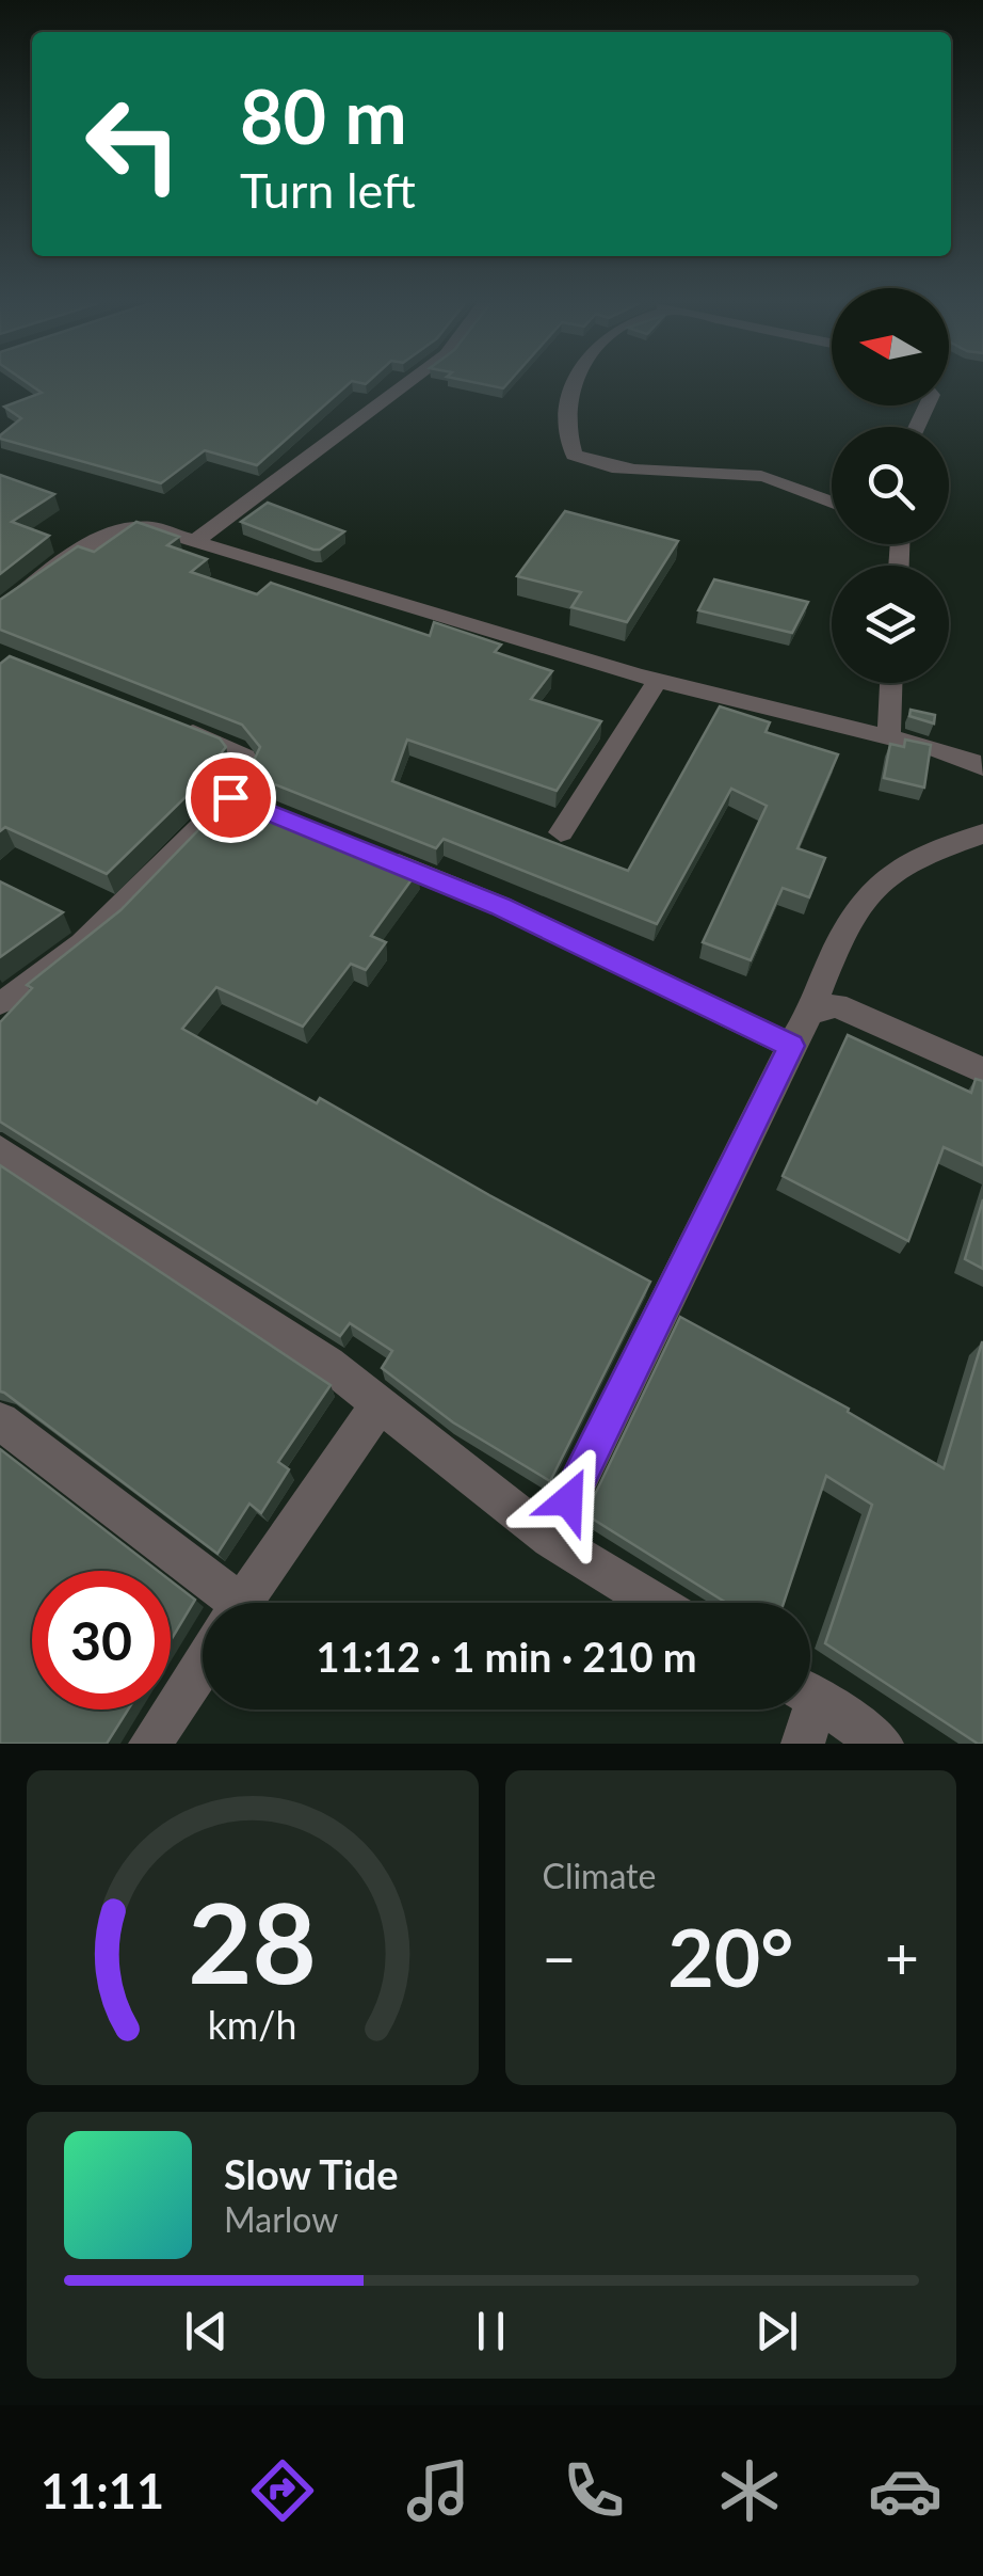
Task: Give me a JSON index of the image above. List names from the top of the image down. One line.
{"north":"left","page":{"turn":["80 m","Turn left"],"limit":"30","trip":"11:12 · 1 min · 210 m","tile":"Climate","heat":["−","20°","+"],"song":["Slow Tide","Marlow"],"tabs":"11:11","gauge":["28","km/h"]}}
